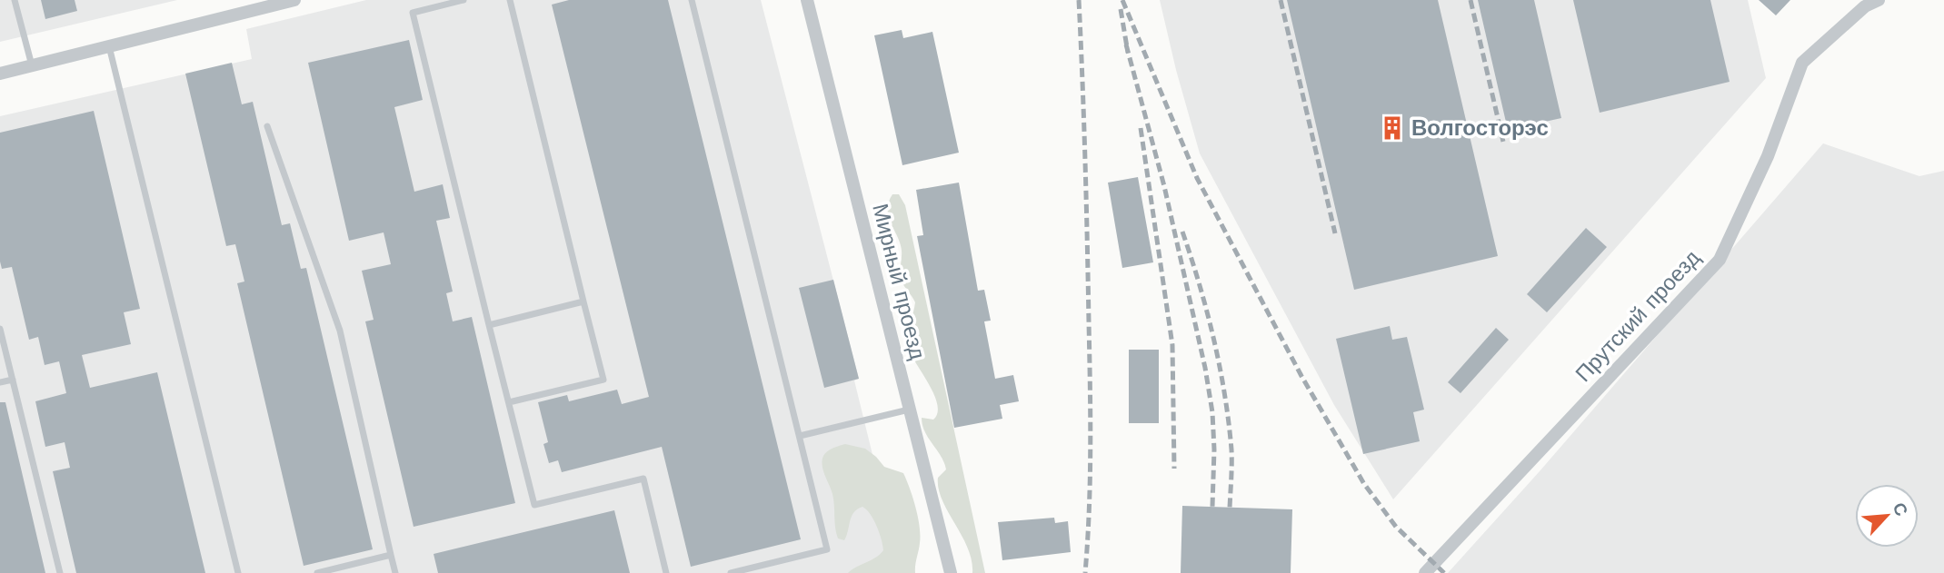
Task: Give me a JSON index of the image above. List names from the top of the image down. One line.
{"streets":{"street":["Мирный проезд","Прутский проезд"]},"places":{"building":["Волгосторэс"]},"north":"top right"}
